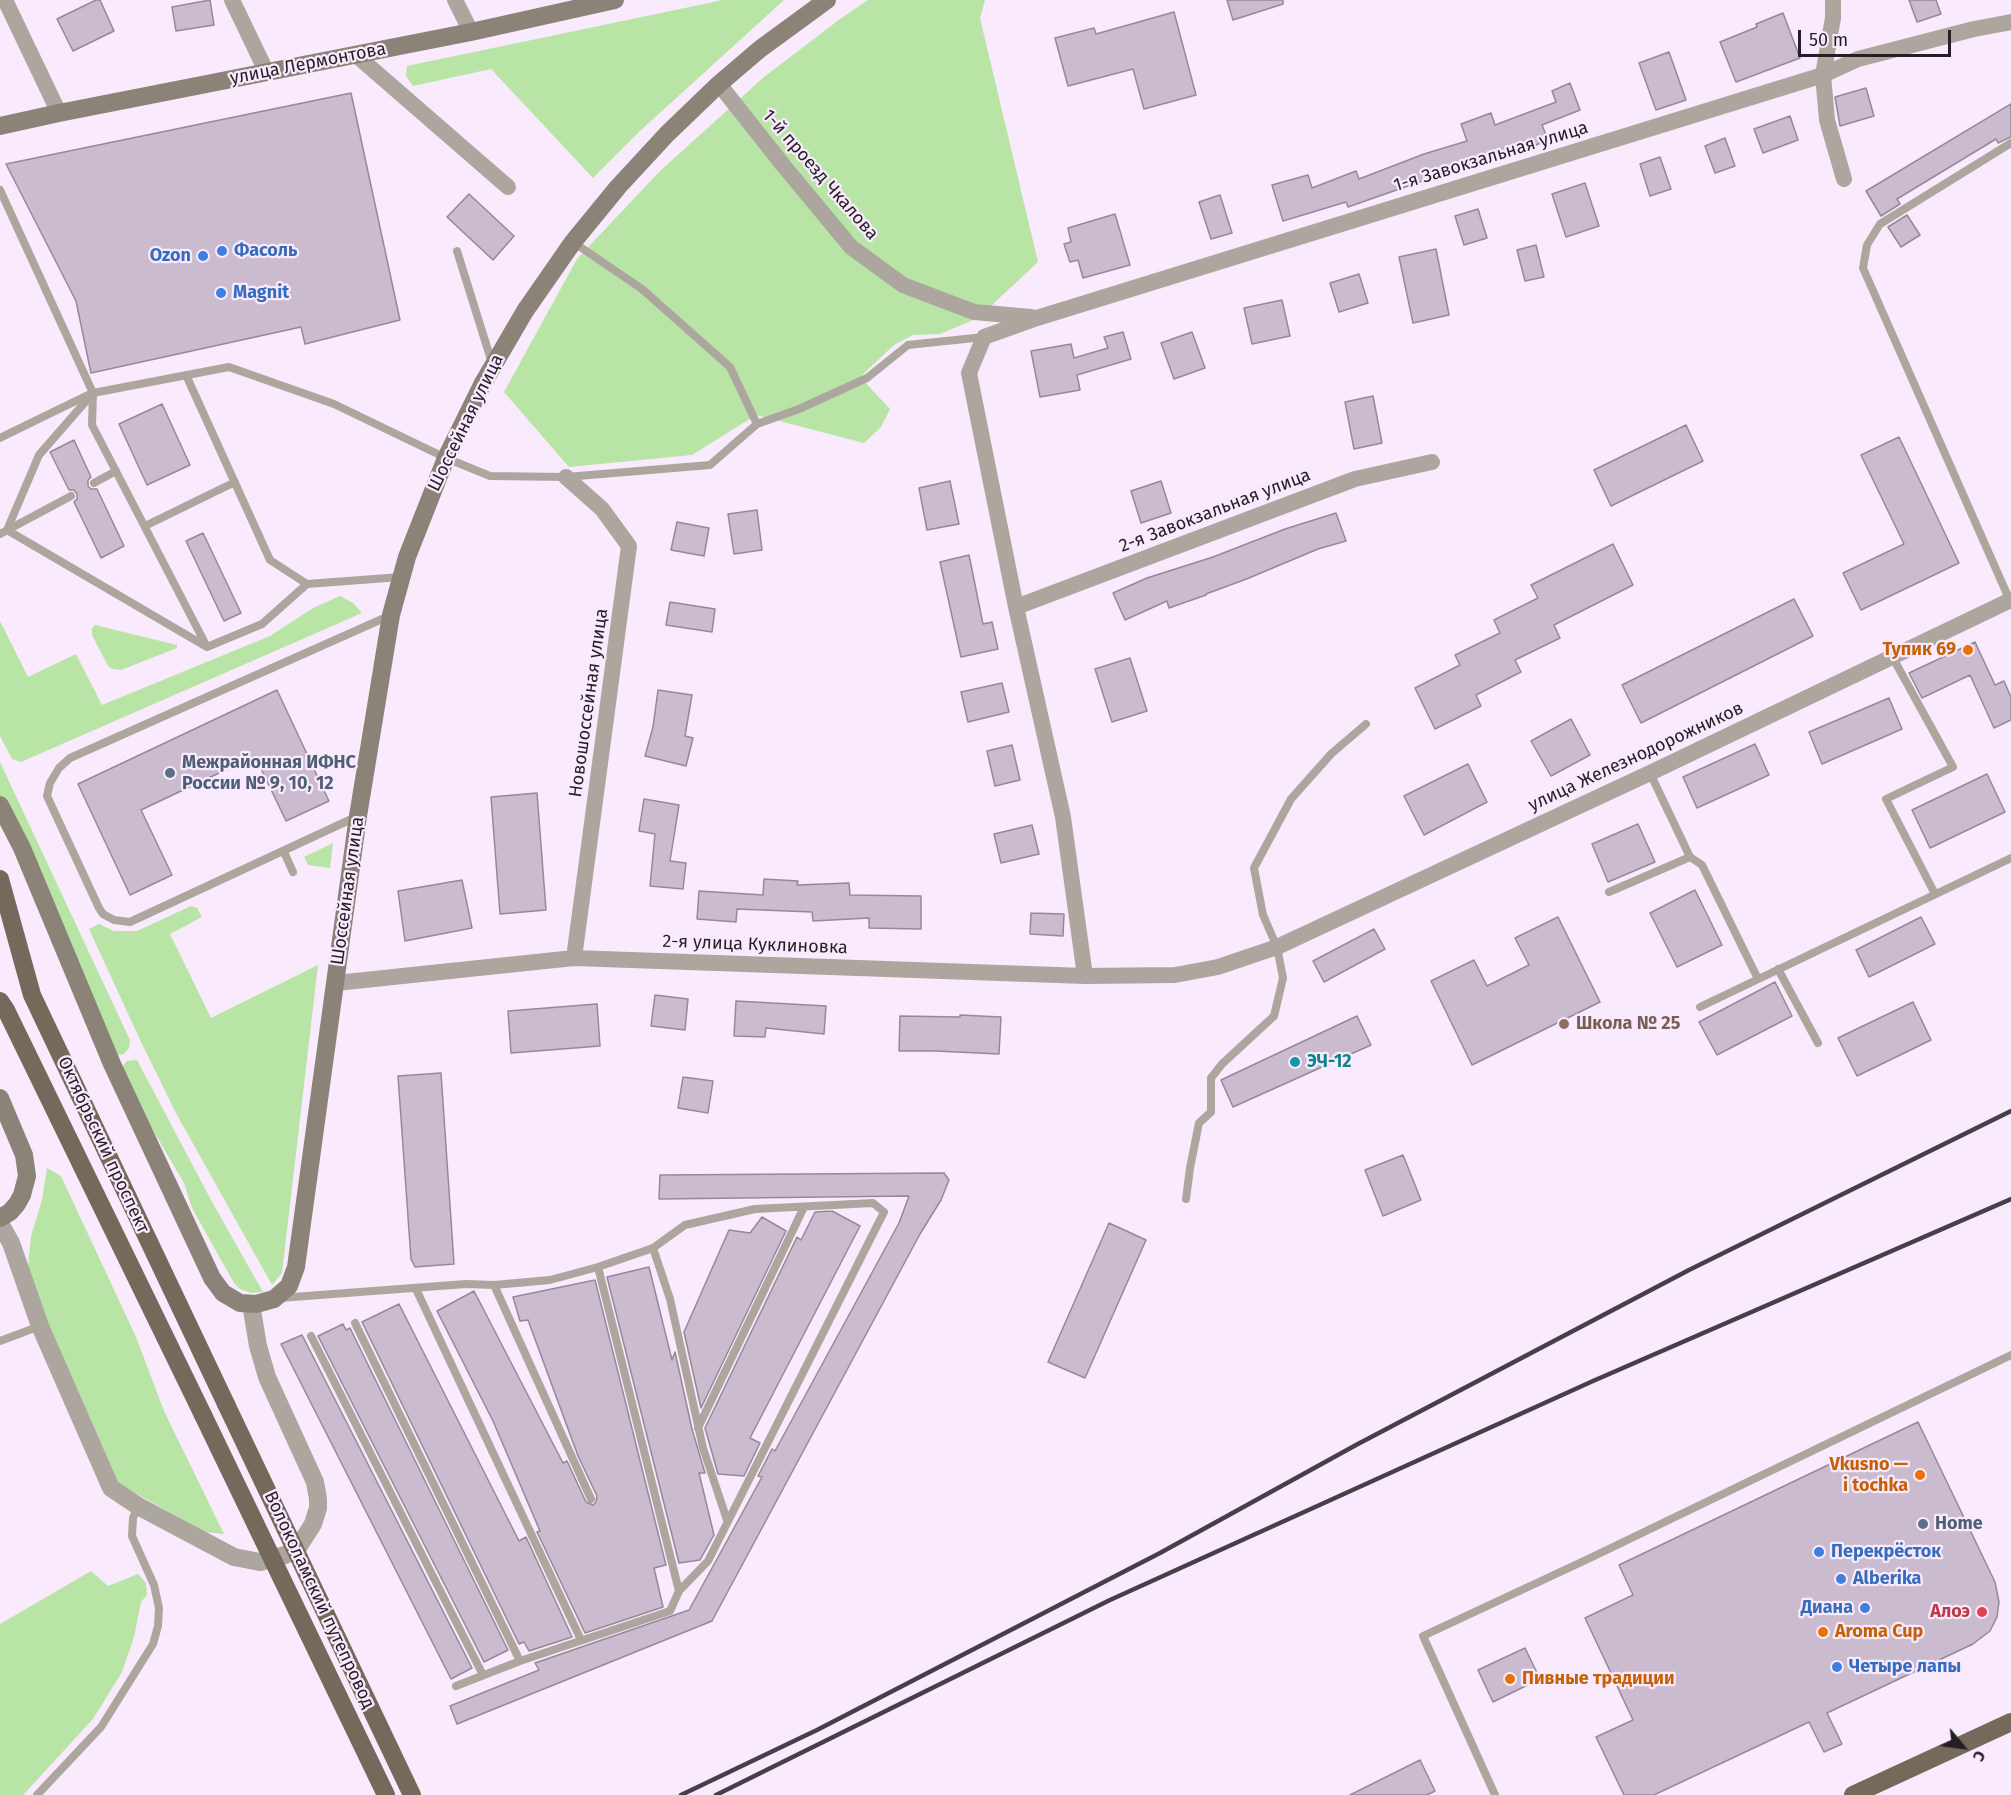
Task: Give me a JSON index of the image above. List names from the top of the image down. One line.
{"streets":{"main road":["улица Лермонтова","Шоссейная улица","Октябрьский проспект","Волоколамский путепровод"],"street":["1-я Завокзальная улица","1-й проезд Чкалова","2-я Завокзальная улица","Новошоссейная улица","улица Железнодорожников","2-я улица Куклиновка"]},"crossings":[["1-я Завокзальная улица","1-й проезд Чкалова"],["1-й проезд Чкалова","Шоссейная улица"],["Шоссейная улица","2-я улица Куклиновка"],["Новошоссейная улица","2-я улица Куклиновка"],["улица Железнодорожников","2-я улица Куклиновка"],["Октябрьский проспект","Волоколамский путепровод"]],"places":["Фасоль","Ozon","Magnit","Тупик 69","Межрайонная ИФНС России № 9, 10, 12","Школа № 25","ЭЧ-12","Vkusno — i tochka","Home","Перекрёсток","Alberika","Диана","Алоэ","Aroma Cup","Четыре лапы","Пивные традиции"],"scale_bar":"50 m","north":"bottom right"}
